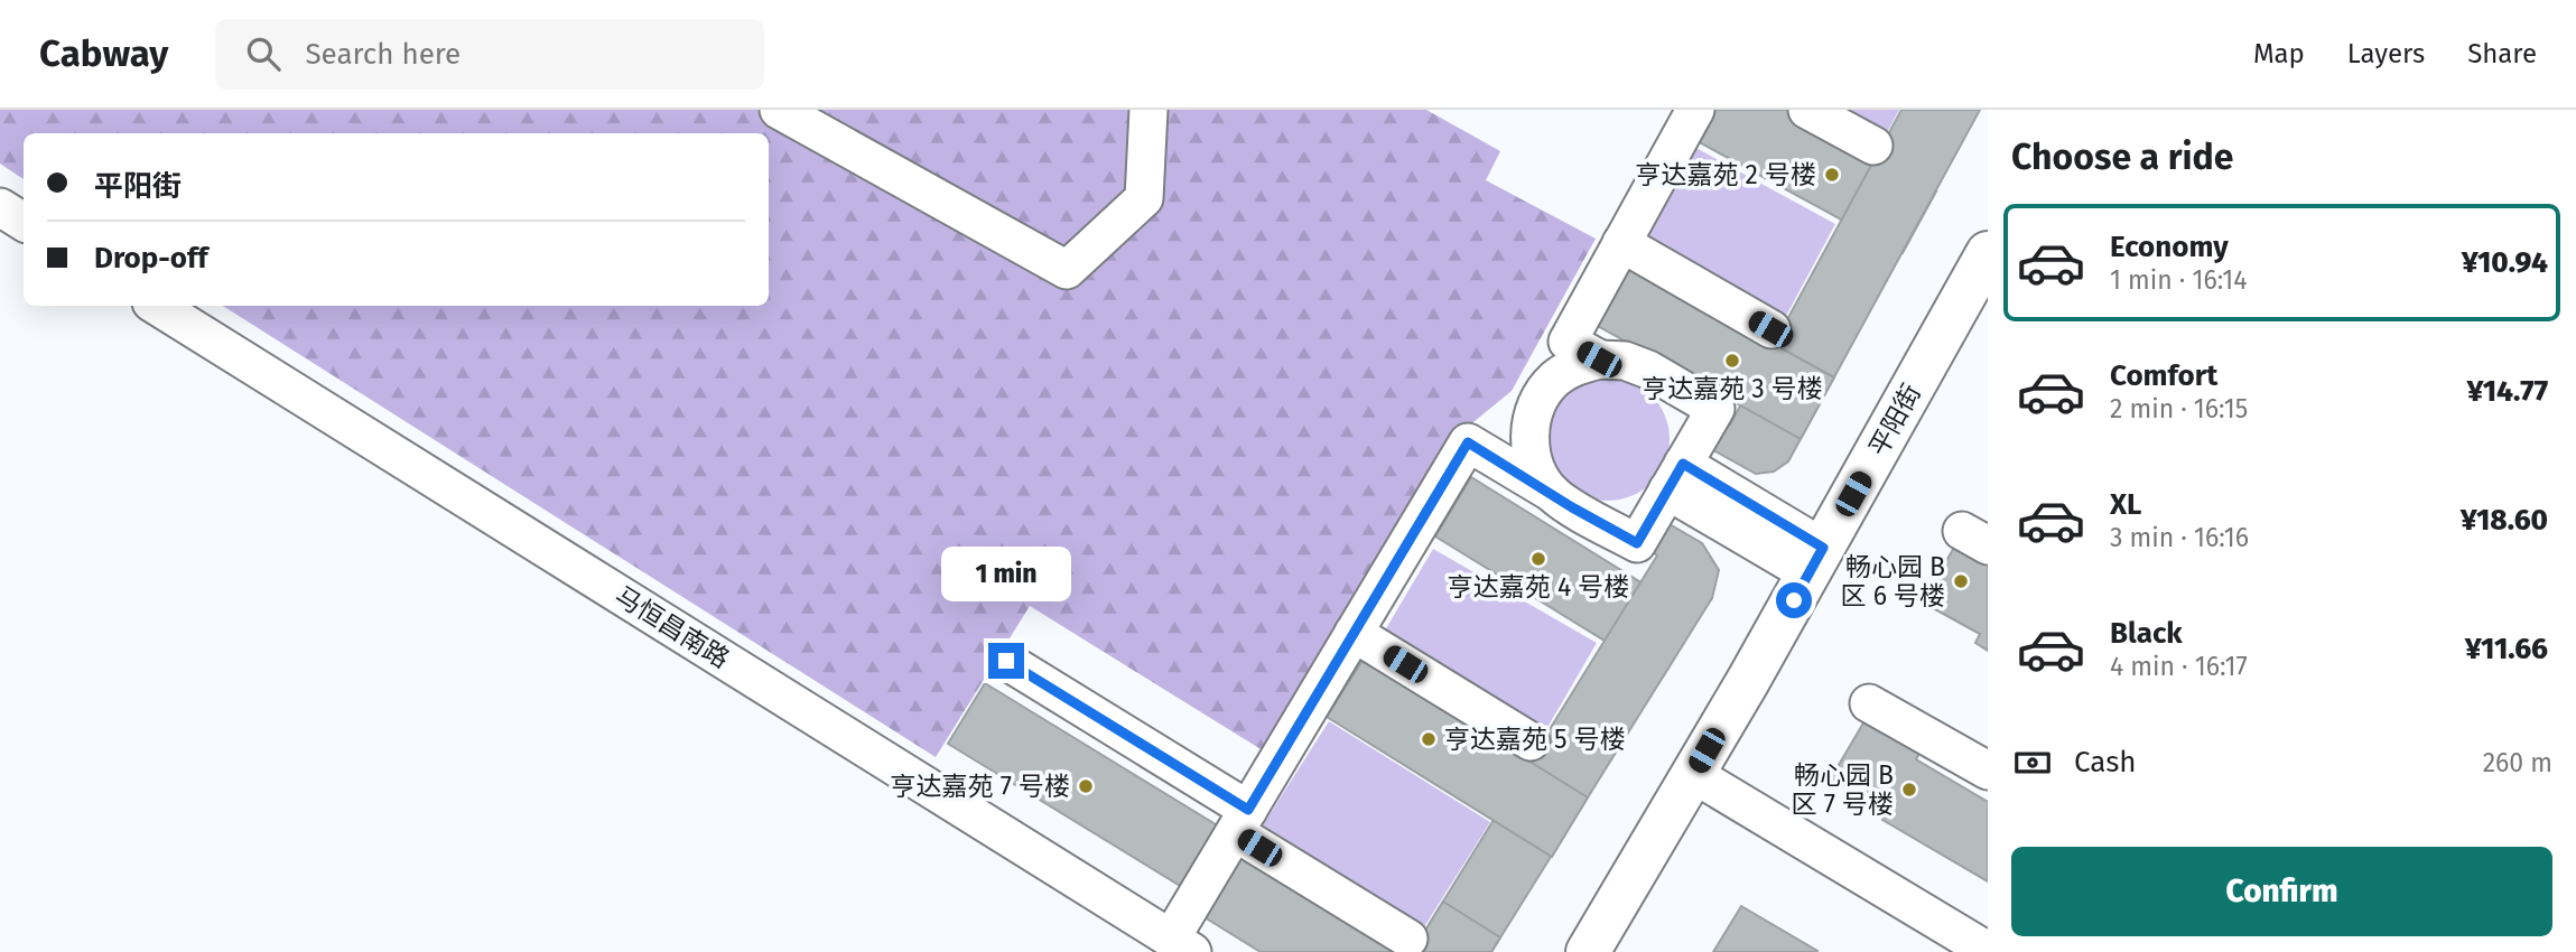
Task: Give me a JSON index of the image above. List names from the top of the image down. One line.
{"streets":{"main road":["平阳街"],"street":["马恒昌南路"]},"places":["亨达嘉苑 2 号楼","亨达嘉苑 3 号楼","亨达嘉苑 4 号楼","畅心园 B 区 6 号楼","亨达嘉苑 5 号楼","亨达嘉苑 7 号楼","畅心园 B 区 7 号楼"],"page":{"header":"Cabway","search":"Search here","nav":["Map","Layers","Share"],"heading":"Choose a ride","banner":["平阳街","Drop-off"],"list":[{"name":"Economy","note":"1 min · 16:14","value":"¥10.94"},{"name":"Comfort","note":"2 min · 16:15","value":"¥14.77"},{"name":"XL","note":"3 min · 16:16","value":"¥18.60"},{"name":"Black","note":"4 min · 16:17","value":"¥11.66"}],"bubble":"1 min","pay":["Cash","260 m"],"buttons":"Confirm"}}
